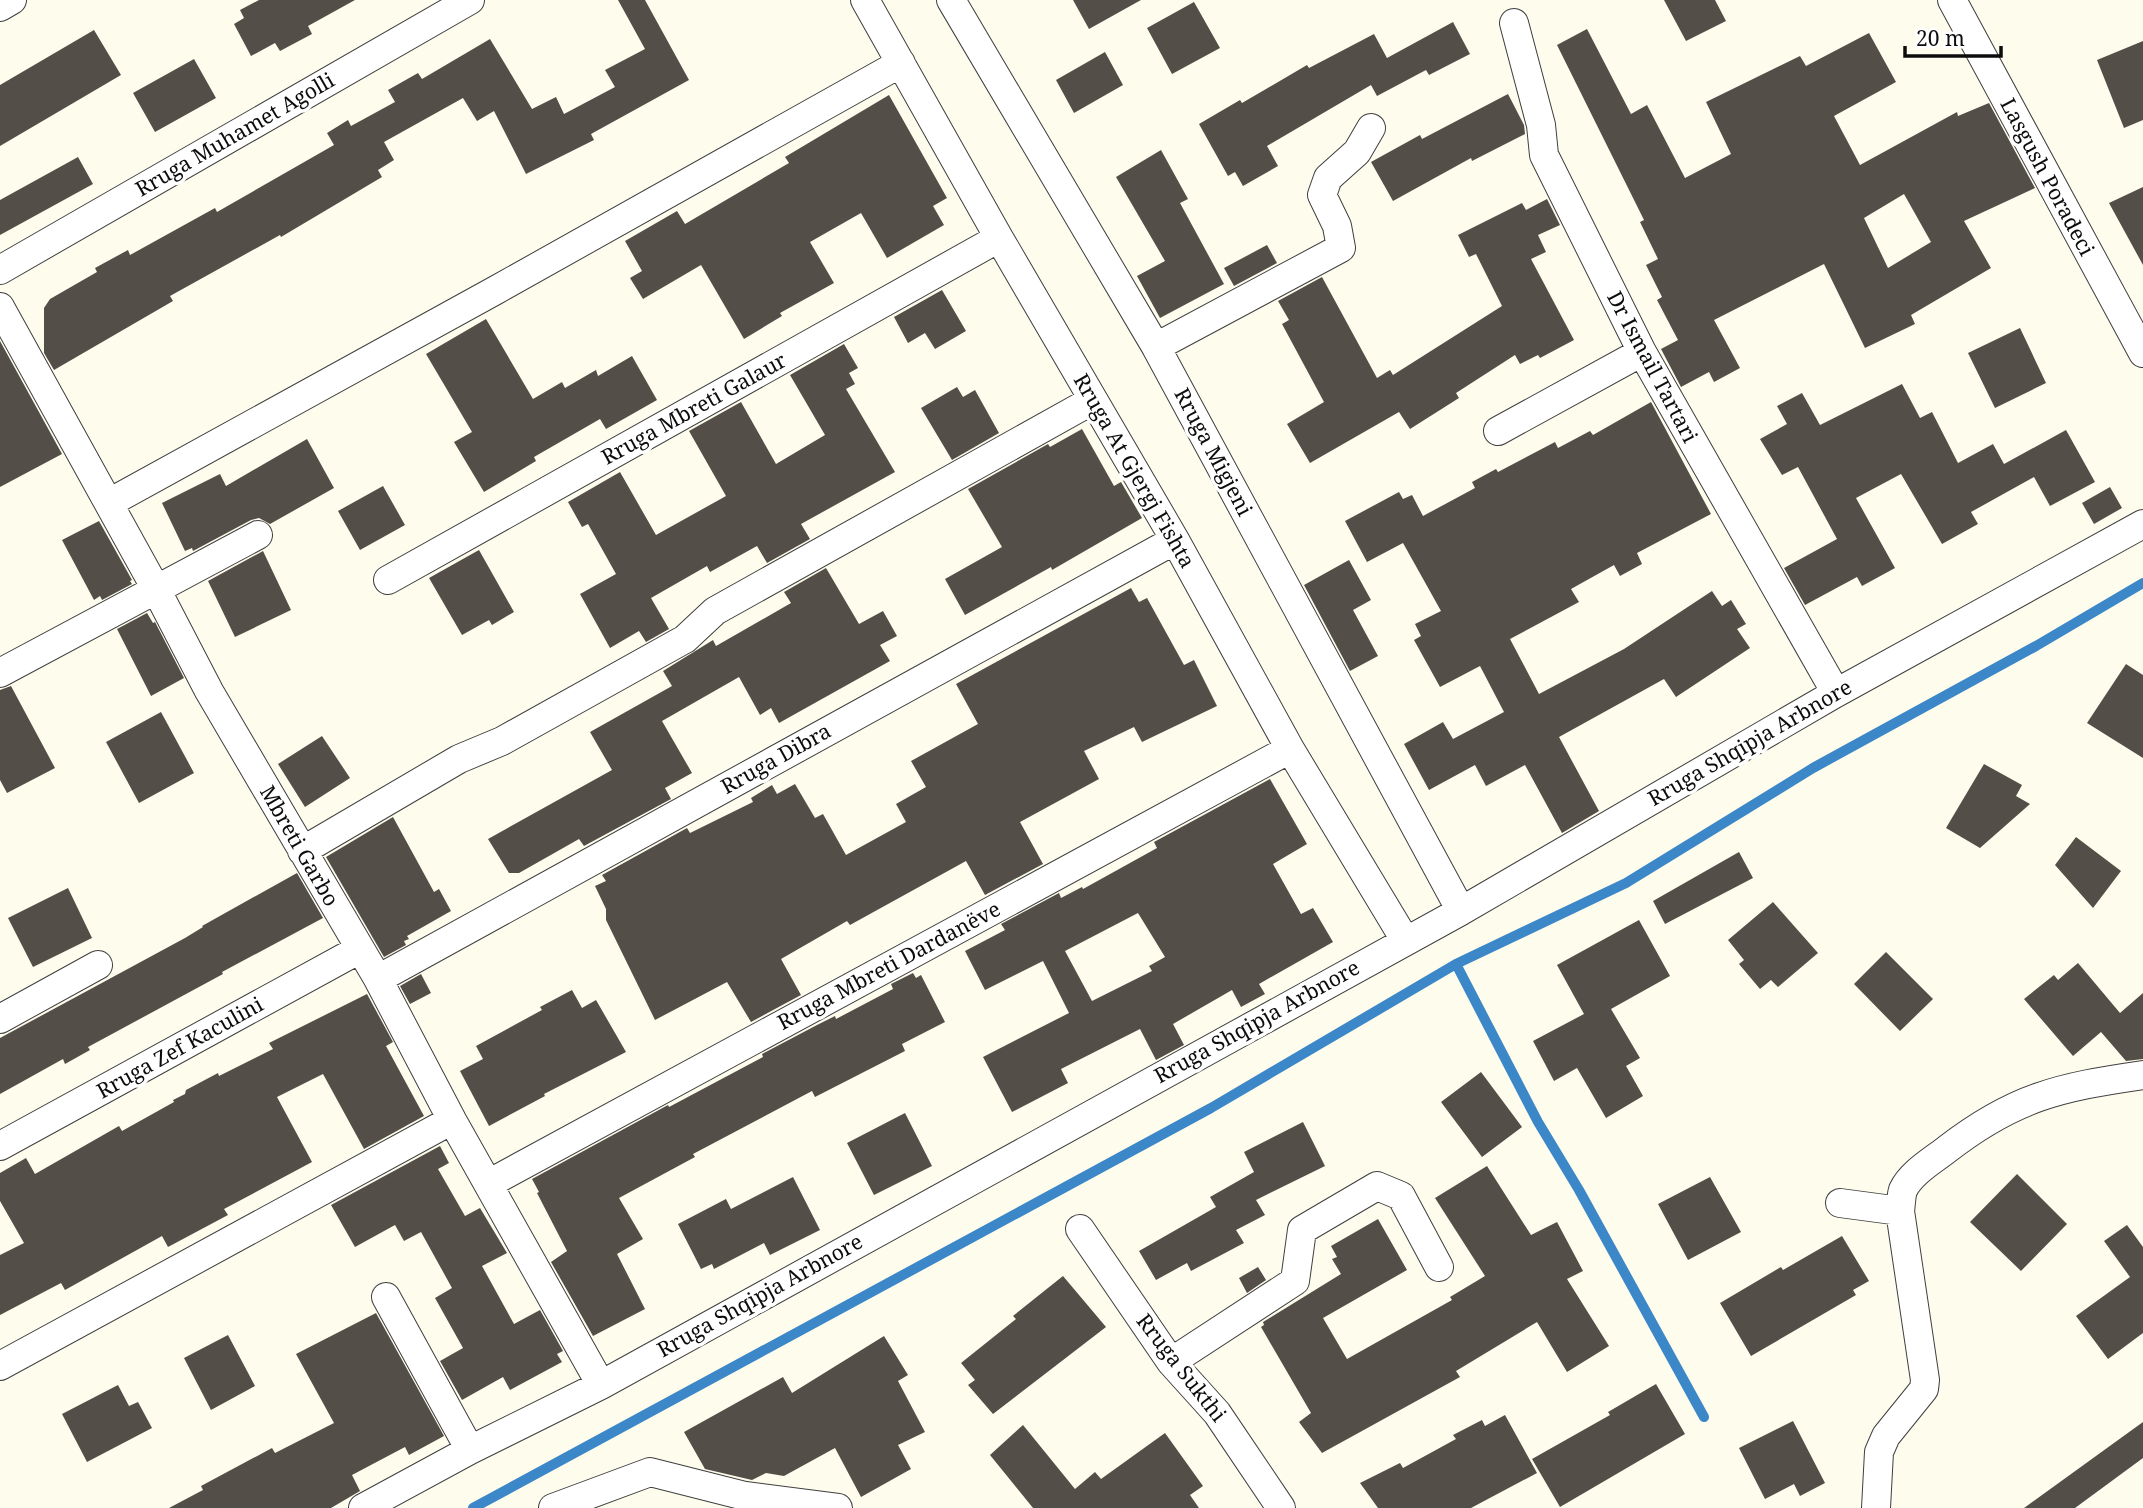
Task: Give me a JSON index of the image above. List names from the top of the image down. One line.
{"streets":{"street":["Rruga Muhamet Agolli","Lasgush Poradeci","Dr Ismail Tartari","Rruga Mbreti Galaur","Rruga Migjeni","Rruga At Gjergj Fishta","Rruga Shqipja Arbnore","Rruga Dibra","Mbreti Garbo","Rruga Mbreti Dardanëve","Rruga Zef Kaculini","Rruga Sukthi"]},"crossings":[["Dr Ismail Tartari","Rruga Shqipja Arbnore"],["Rruga Mbreti Galaur","Rruga At Gjergj Fishta"],["Rruga Migjeni","Rruga Shqipja Arbnore"],["Rruga At Gjergj Fishta","Rruga Shqipja Arbnore"],["Rruga At Gjergj Fishta","Rruga Dibra"],["Rruga At Gjergj Fishta","Rruga Mbreti Dardanëve"],["Rruga Shqipja Arbnore","Mbreti Garbo"],["Rruga Dibra","Mbreti Garbo"],["Mbreti Garbo","Rruga Mbreti Dardanëve"],["Mbreti Garbo","Rruga Zef Kaculini"]],"scale_bar":"20 m"}
